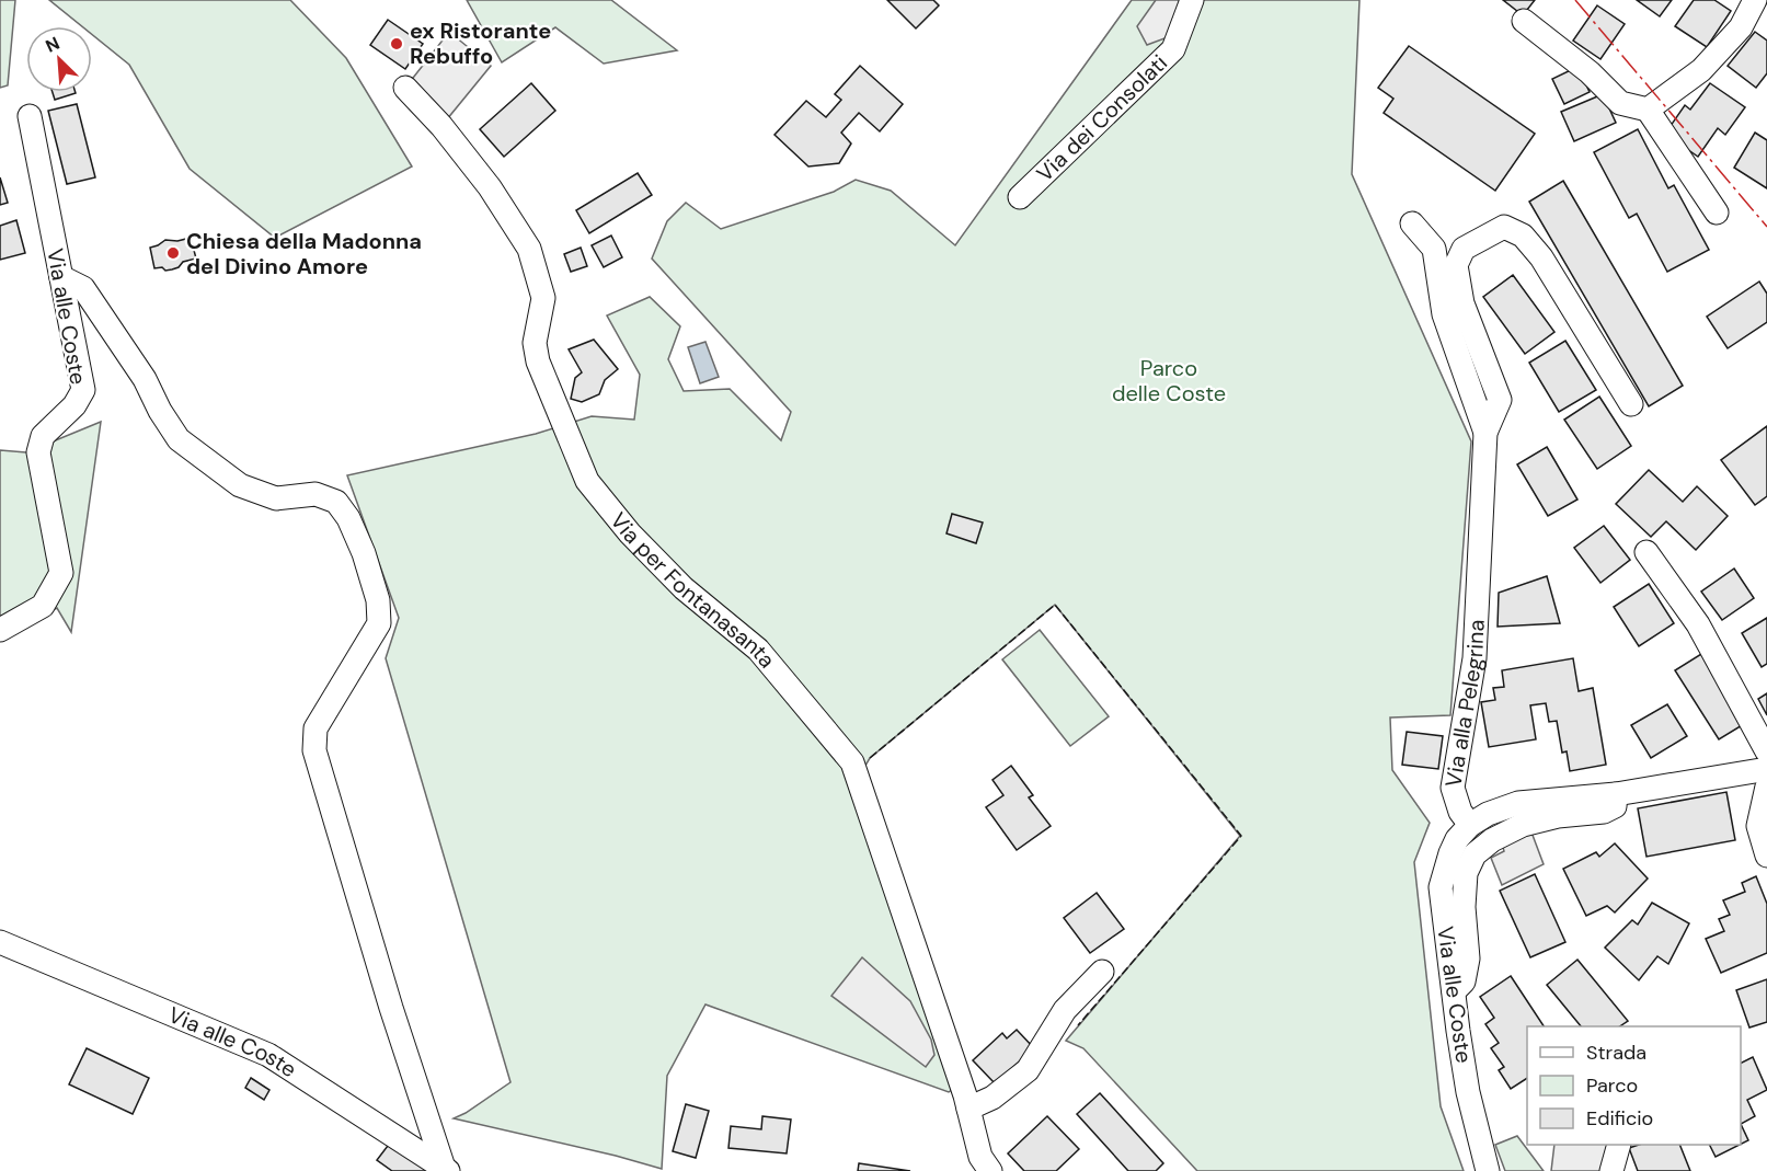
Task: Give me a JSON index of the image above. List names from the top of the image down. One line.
{"streets":{"street":["Via dei Consolati","Via alle Coste","Via per Fontanasanta","Via alla Pelegrina"]},"crossings":[["Via alle Coste","Via alla Pelegrina"]],"parks":["Parco delle Coste"],"places":["ex Ristorante Rebuffo","Chiesa della Madonna del Divino Amore"],"legend":["Strada","Parco","Edificio"],"north":"top left"}
